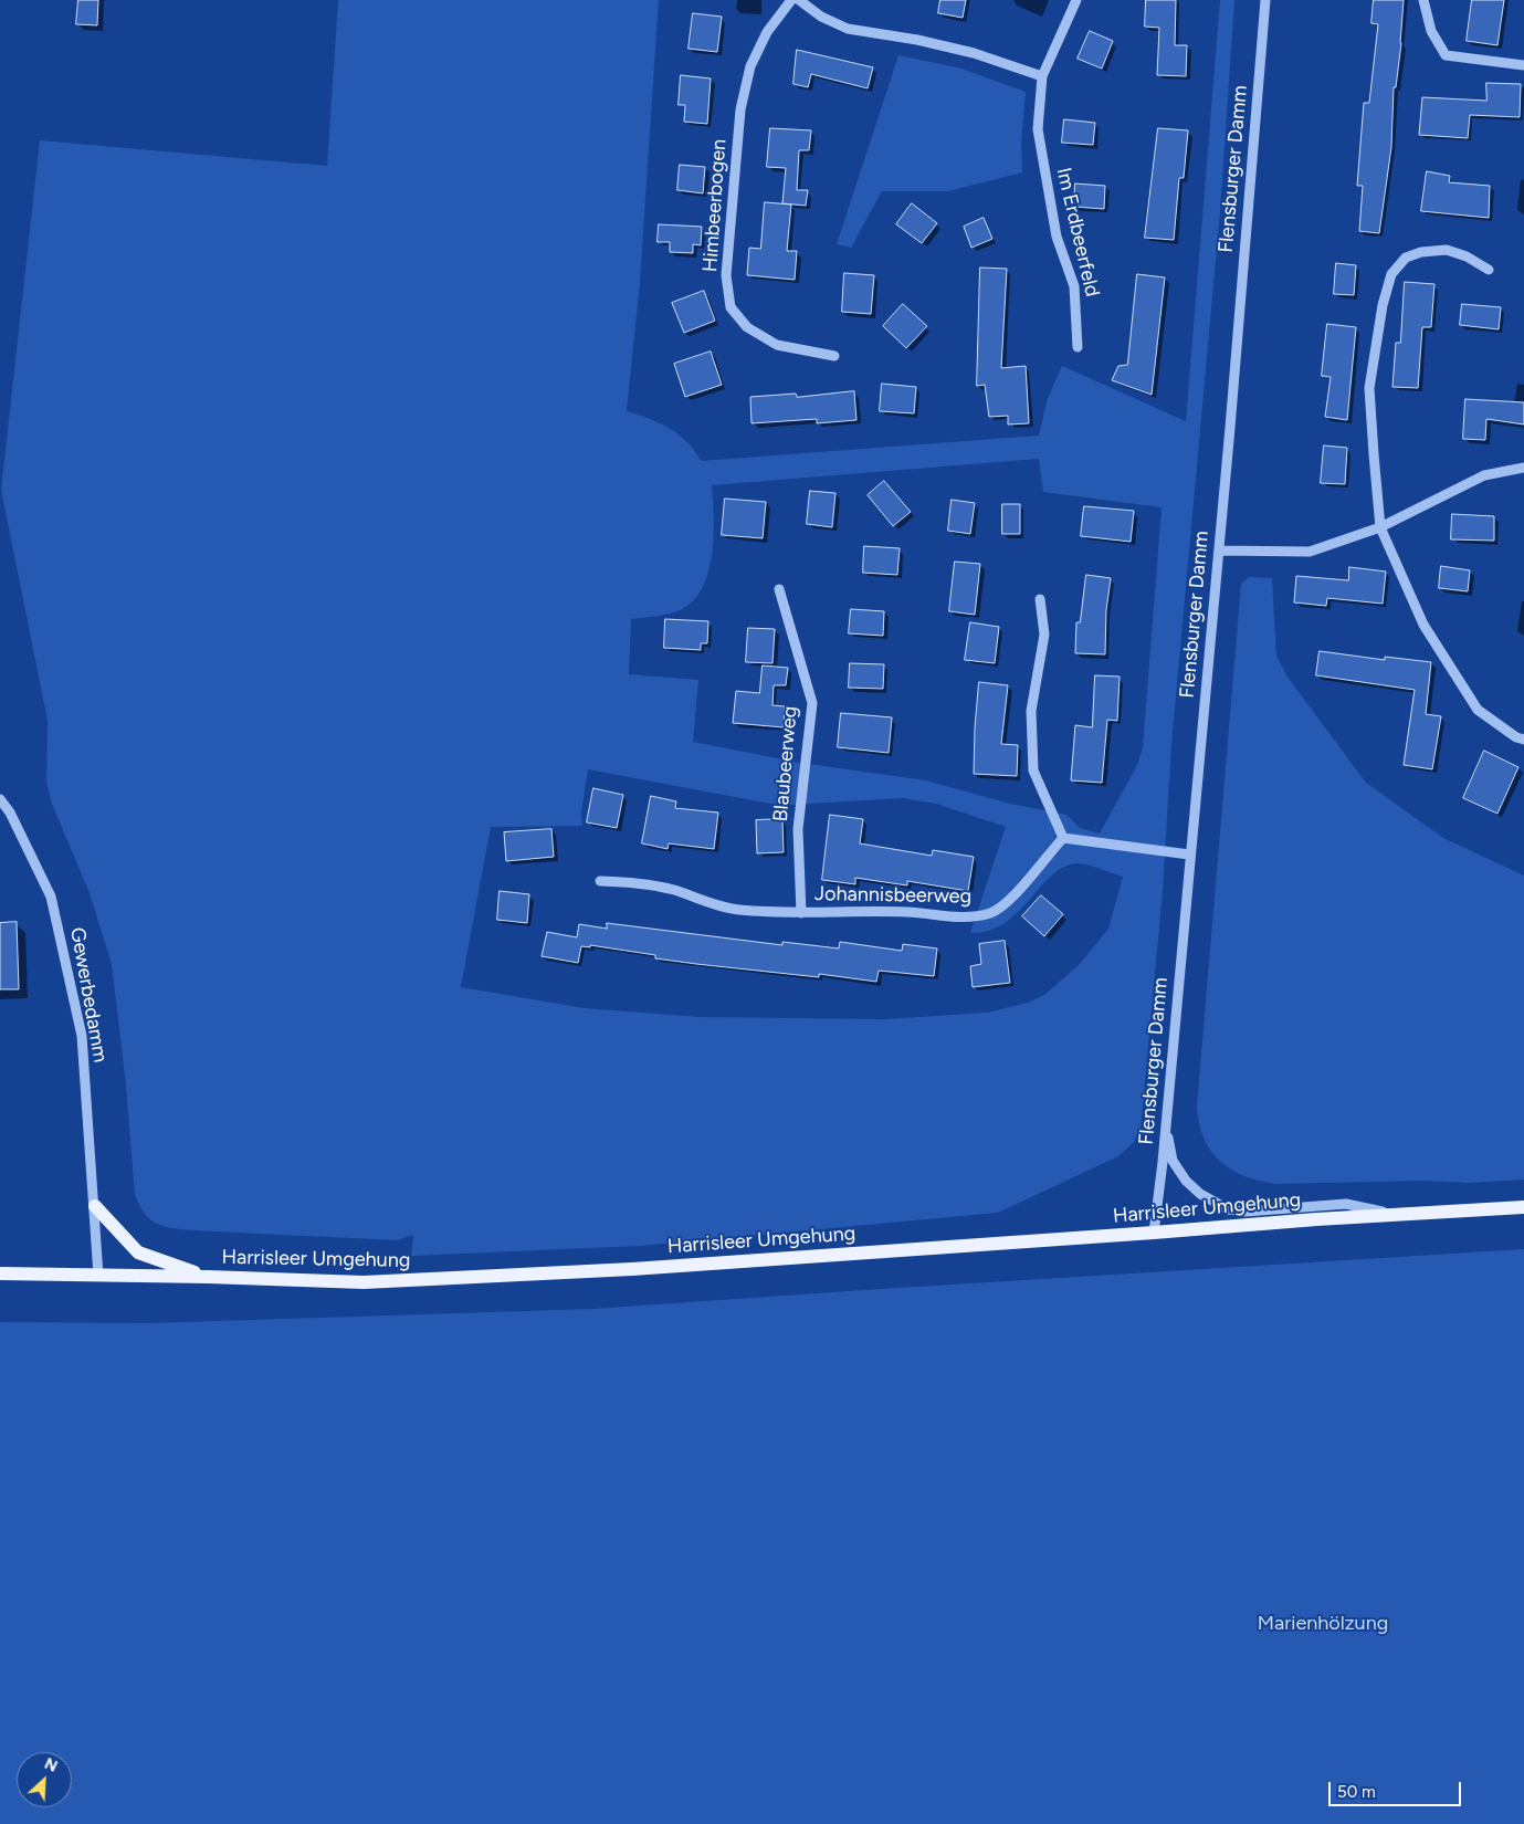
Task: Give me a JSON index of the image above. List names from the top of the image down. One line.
{"streets":{"main road":["Harrisleer Umgehung"],"street":["Flensburger Damm","Himbeerbogen","Im Erdbeerfeld","Blaubeerweg","Johannisbeerweg","Gewerbedamm"]},"crossings":[["Flensburger Damm","Harrisleer Umgehung"],["Blaubeerweg","Johannisbeerweg"],["Gewerbedamm","Harrisleer Umgehung"]],"parks":["Marienhölzung"],"scale_bar":"50 m","north":"top right"}
